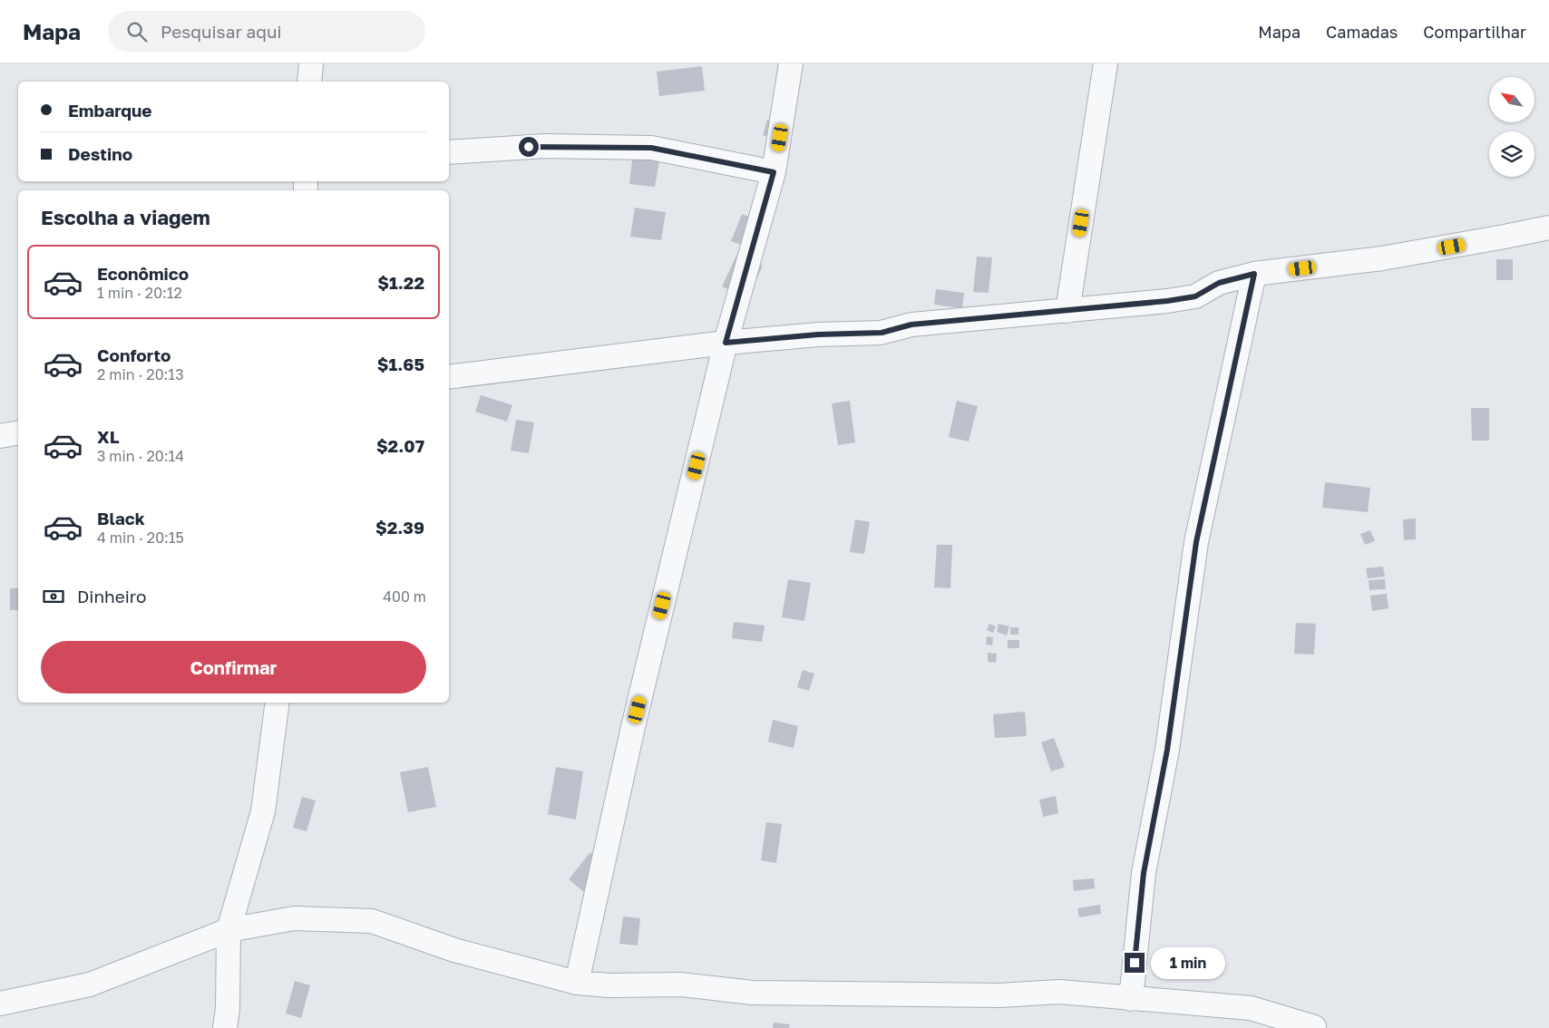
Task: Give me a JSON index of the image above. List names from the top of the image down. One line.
{"north":"top left","page":{"header":"Mapa","search":"Pesquisar aqui","nav":["Mapa","Camadas","Compartilhar"],"banner":["Embarque","Destino"],"heading":"Escolha a viagem","list":[{"name":"Econômico","note":"1 min · 20:12","value":"$1.22"},{"name":"Conforto","note":"2 min · 20:13","value":"$1.65"},{"name":"XL","note":"3 min · 20:14","value":"$2.07"},{"name":"Black","note":"4 min · 20:15","value":"$2.39"}],"pay":["Dinheiro","400 m"],"buttons":"Confirmar","bubble":"1 min"}}
